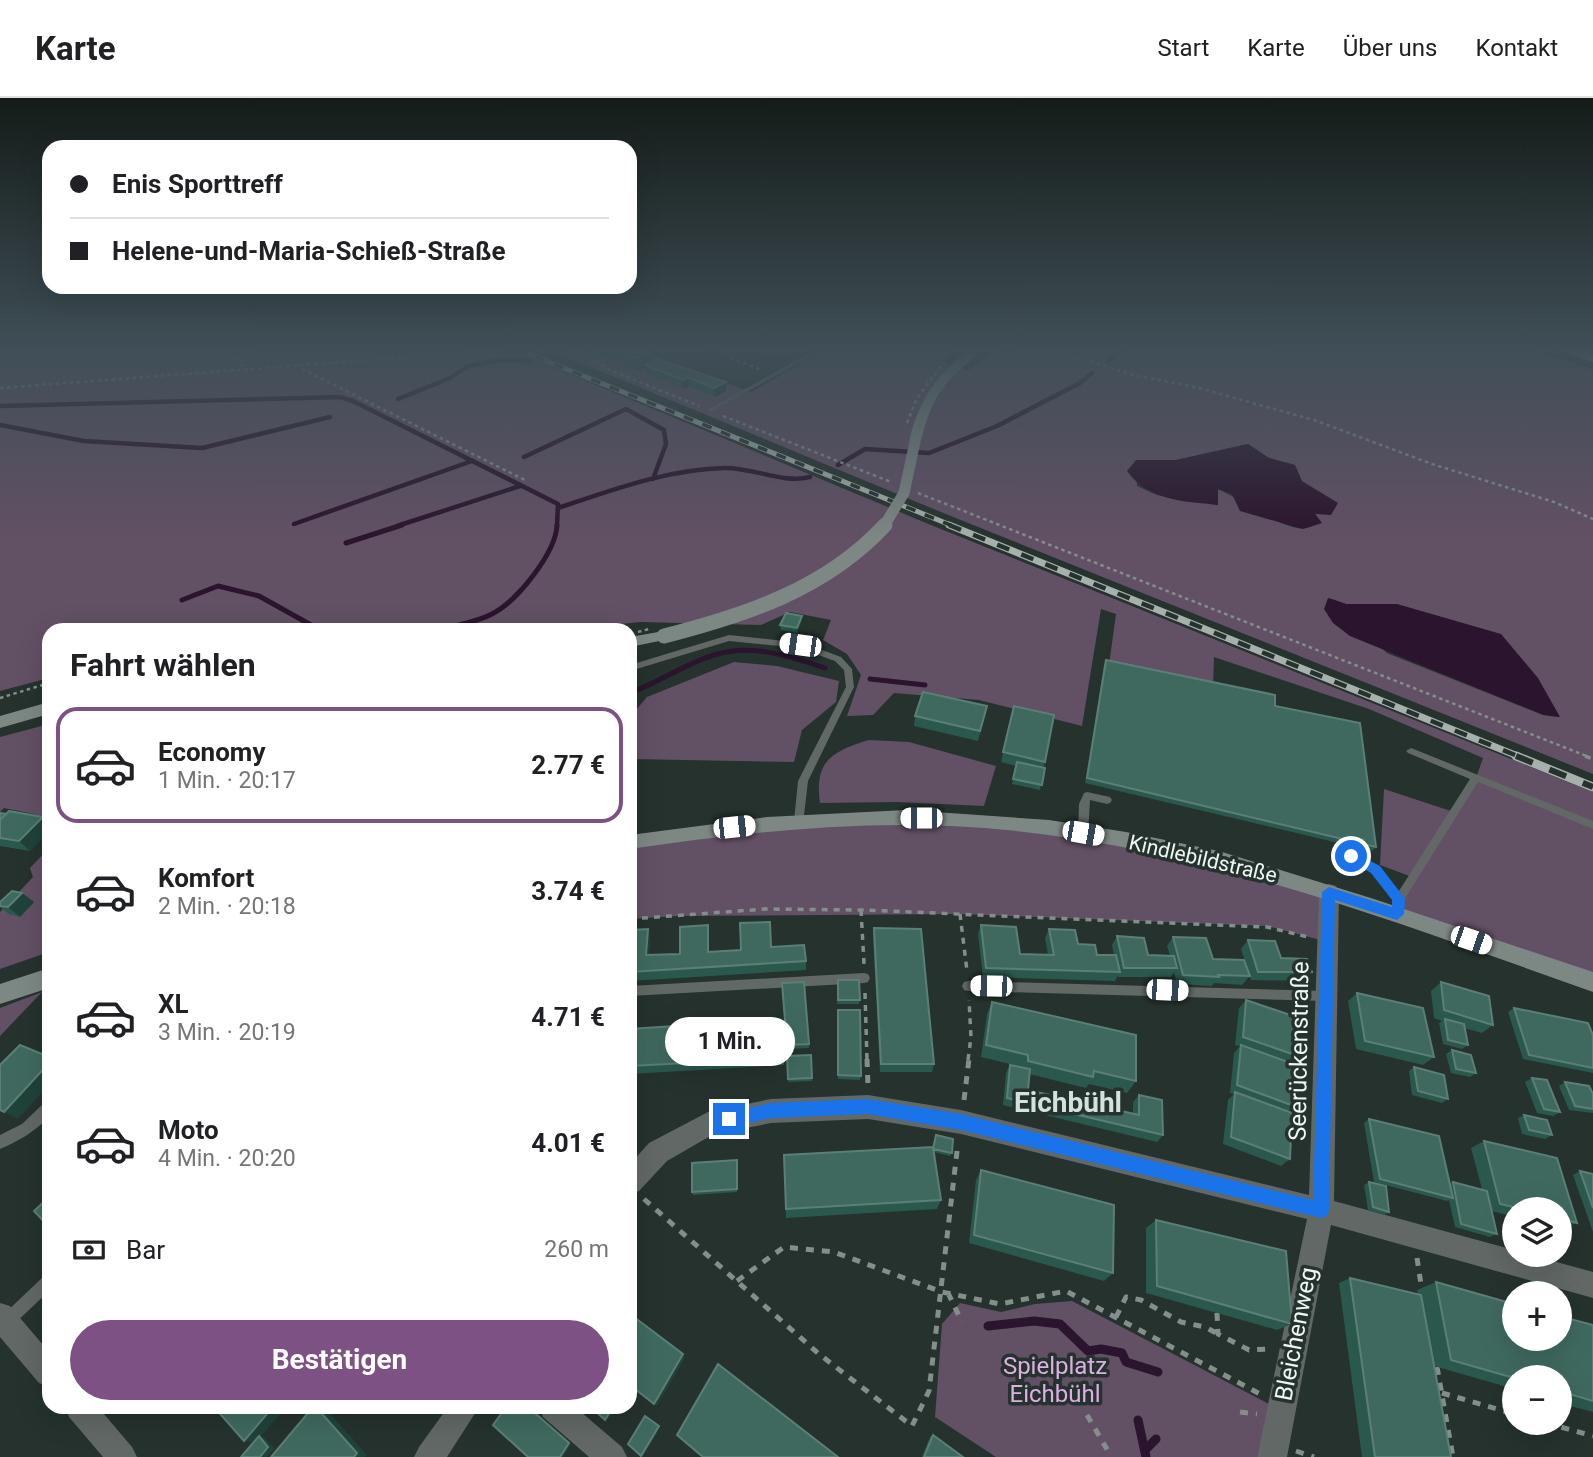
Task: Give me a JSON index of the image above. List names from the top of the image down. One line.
{"streets":{"main road":["Kindlebildstraße"],"street":["Seerückenstraße","Bleichenweg"]},"crossings":[["Kindlebildstraße","Seerückenstraße"],["Seerückenstraße","Bleichenweg"]],"districts":["Eichbühl"],"parks":["Spielplatz Eichbühl"],"page":{"header":"Karte","nav":["Start","Karte","Über uns","Kontakt"],"banner":["Enis Sporttreff","Helene-und-Maria-Schieß-Straße"],"heading":"Fahrt wählen","list":[{"name":"Economy","note":"1 Min. · 20:17","value":"2.77 €"},{"name":"Komfort","note":"2 Min. · 20:18","value":"3.74 €"},{"name":"XL","note":"3 Min. · 20:19","value":"4.71 €"},{"name":"Moto","note":"4 Min. · 20:20","value":"4.01 €"}],"bubble":"1 Min.","map_buttons":["+","−"],"pay":["Bar","260 m"],"buttons":"Bestätigen"}}
